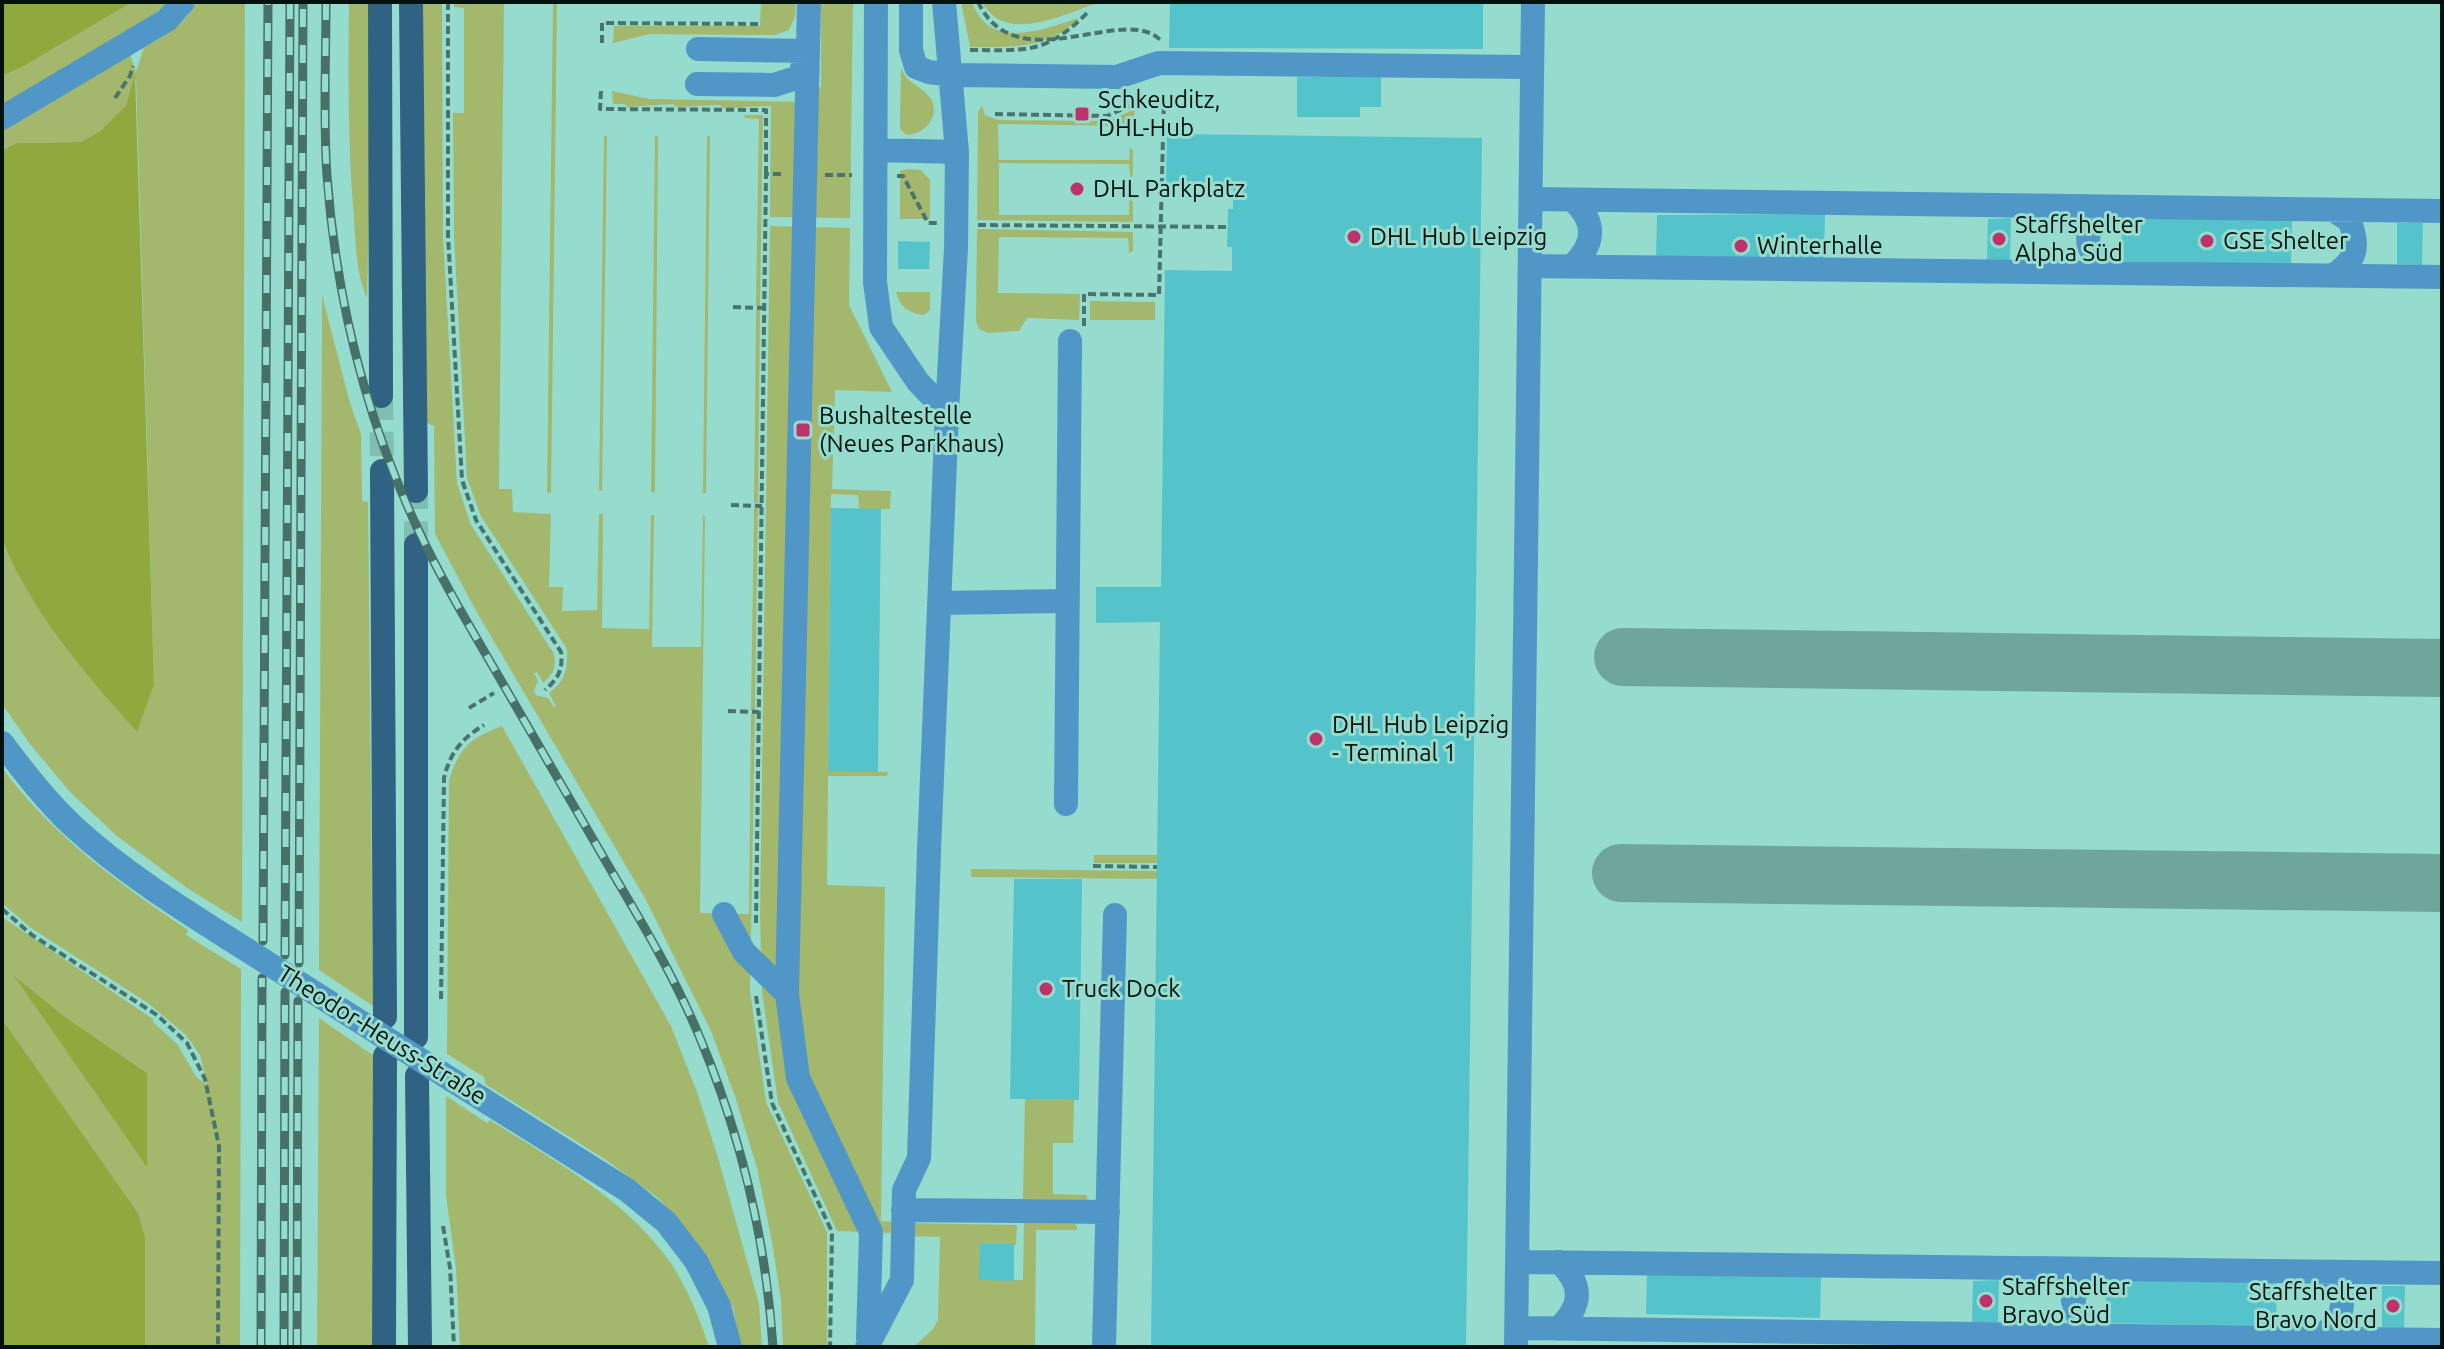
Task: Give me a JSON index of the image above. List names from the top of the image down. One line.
{"streets":{"street":["Theodor-Heuss-Straße"]},"places":{"transit":["Schkeuditz, DHL-Hub","Bushaltestelle (Neues Parkhaus)"],"other":["DHL Parkplatz","DHL Hub Leipzig","Staffshelter Alpha Süd","GSE Shelter","Winterhalle","DHL Hub Leipzig - Terminal 1","Truck Dock","Staffshelter Bravo Süd","Staffshelter Bravo Nord"]}}
